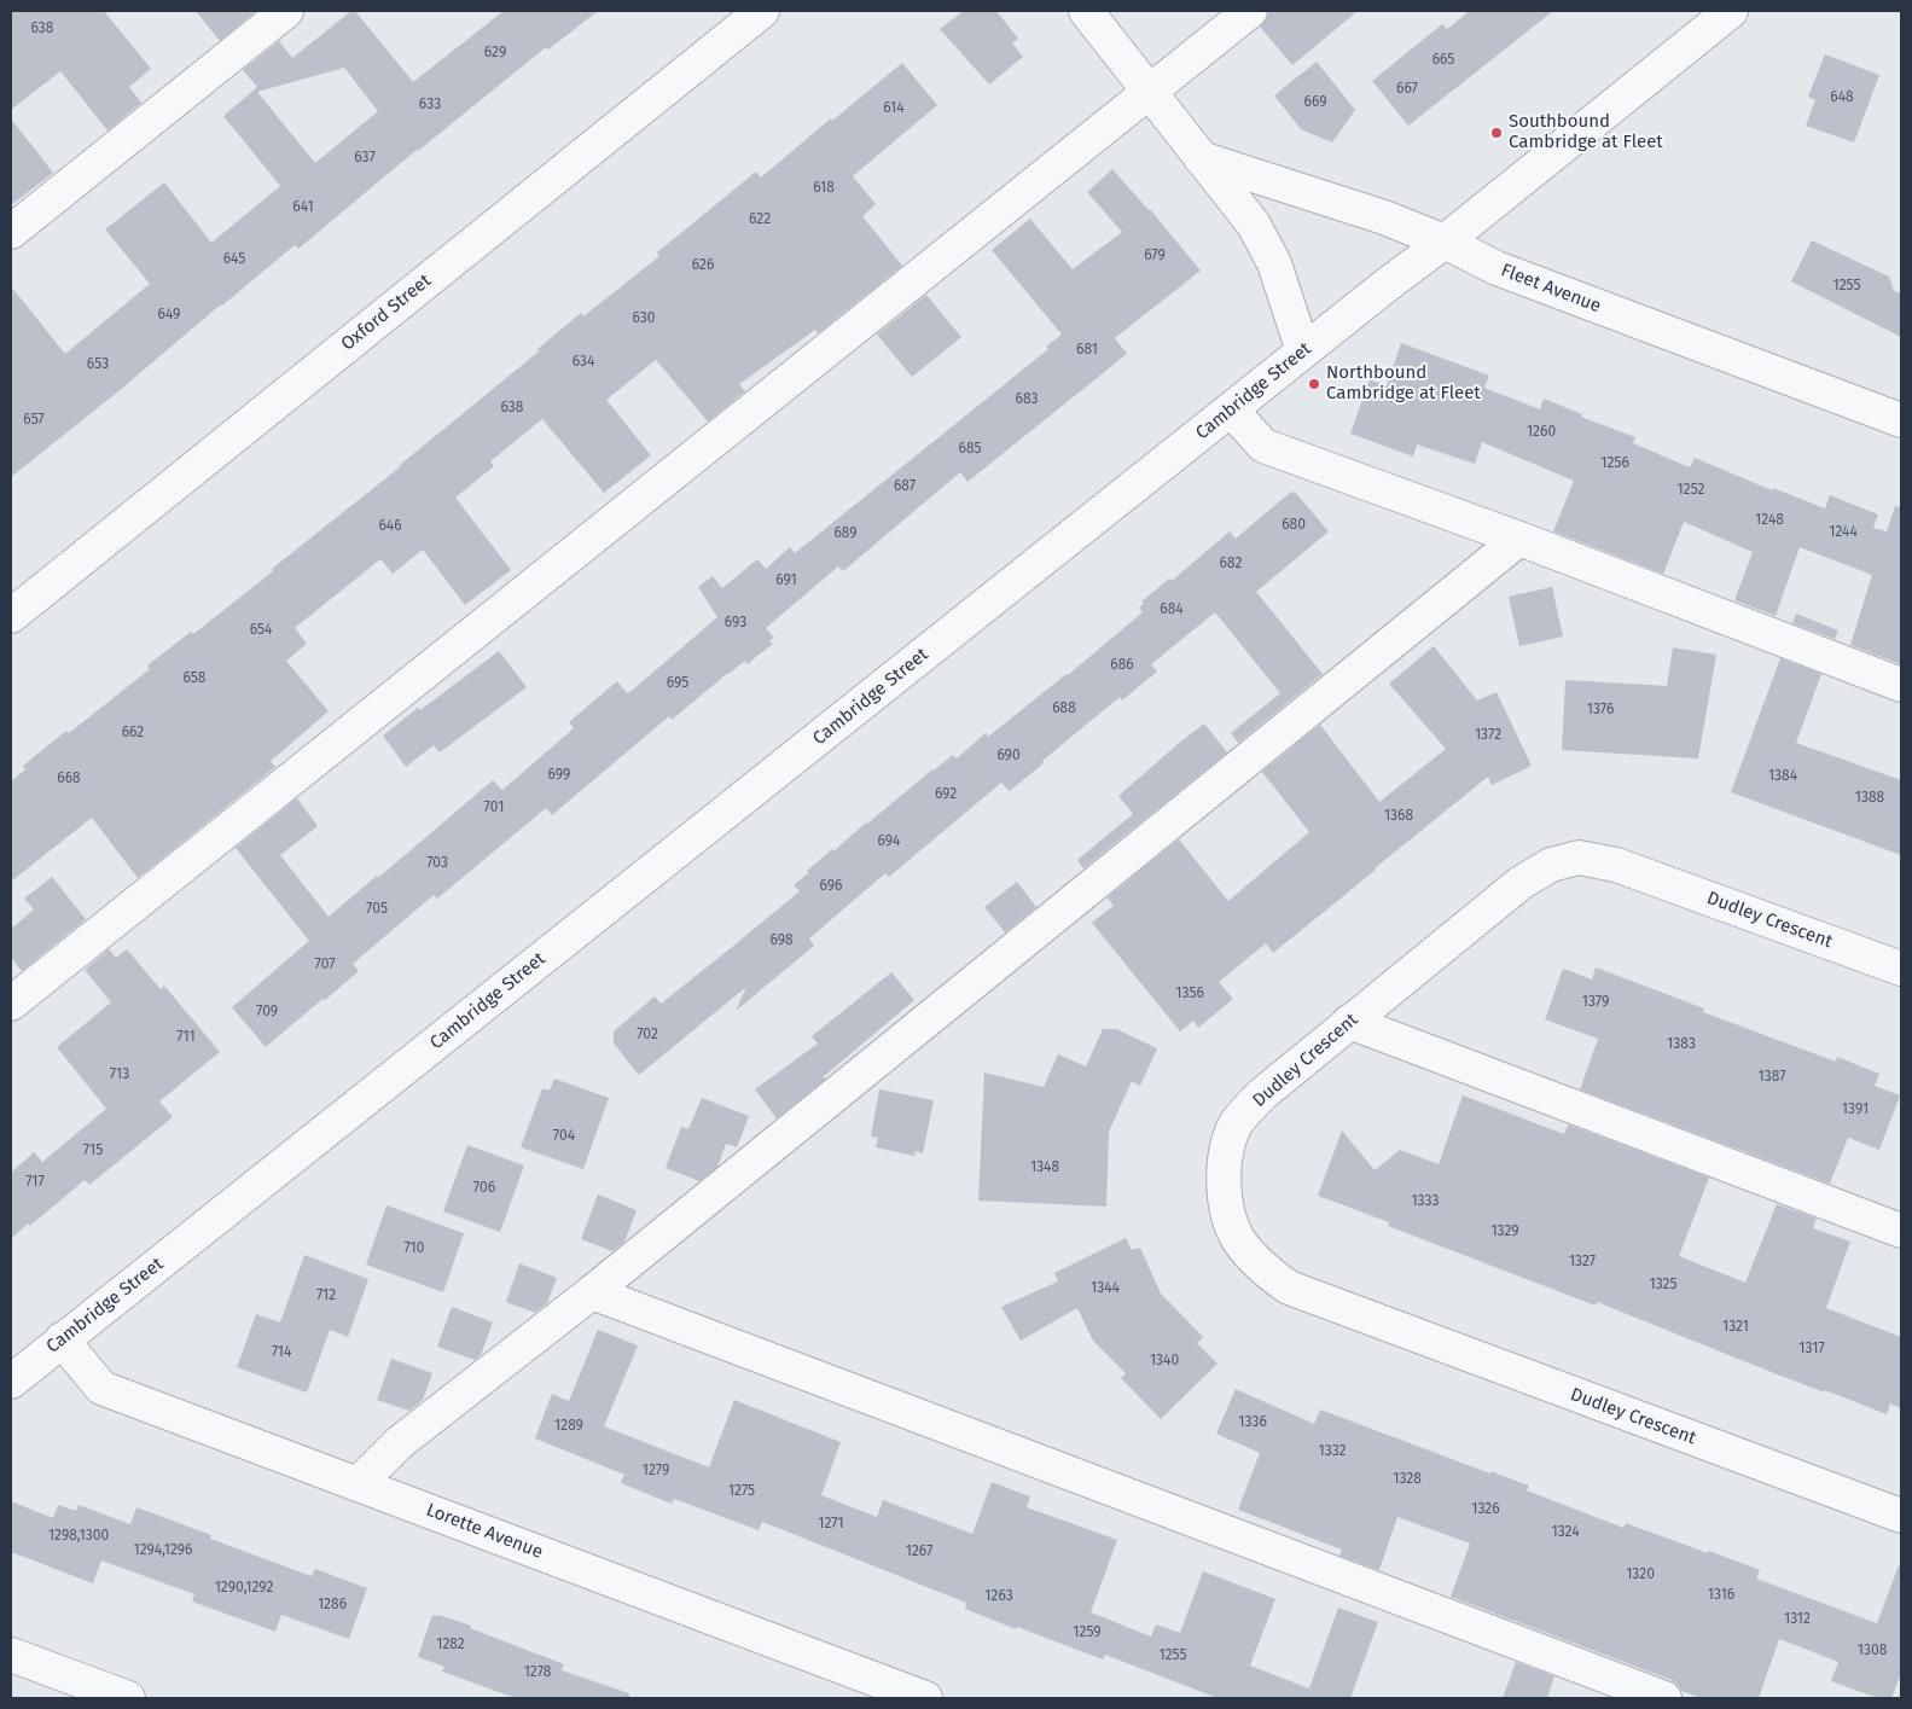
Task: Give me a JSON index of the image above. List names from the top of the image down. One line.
{"streets":{"street":["Fleet Avenue","Oxford Street","Cambridge Street","Dudley Crescent","Lorette Avenue"]},"crossings":[["Fleet Avenue","Cambridge Street"],["Cambridge Street","Lorette Avenue"]],"places":["Southbound Cambridge at Fleet","Northbound Cambridge at Fleet"],"house_numbers":["638","629","665","667","648","669","633","614","637","618","641","622","679","645","626","1255","649","630","681","634","653","683","638","657","1260","685","1256","687","1252","1248","680","646","1244","689","682","691","684","693","654","686","658","695","688","1376","662","1372","690","699","1384","668","692","1388","701","1368","694","703","696","705","698","707","1356","1379","709","702","711","1383","713","1387","1391","704","715","1348","717","706","1333","1329","710","1327","1325","1344","712","1321","1317","714","1340","1336","1289","1332","1279","1328","1275","1326","1271","1324","1298,1300","1294,1296","1267","1320","1290,1292","1316","1263","1286","1312","1259","1282","1308","1255","1278"]}
